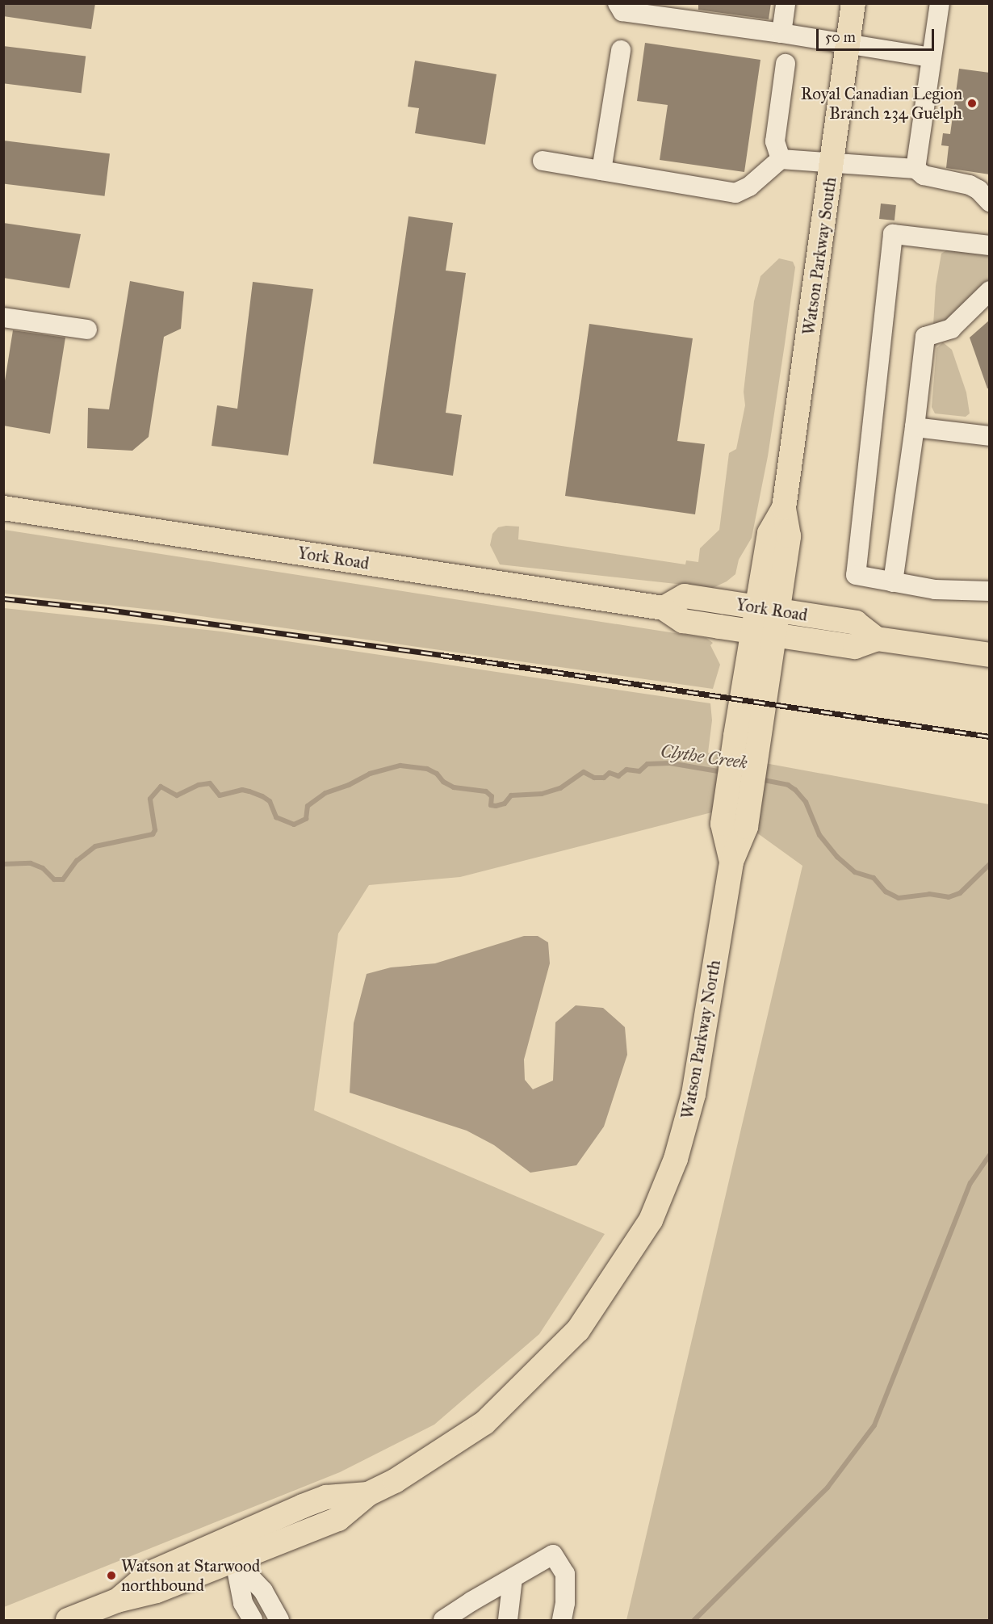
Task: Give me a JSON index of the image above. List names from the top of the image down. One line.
{"streets":{"main road":["Watson Parkway South","York Road","Watson Parkway North"]},"crossings":[["Watson Parkway South","York Road"],["Watson Parkway South","Watson Parkway North"],["York Road","Watson Parkway North"]],"water":["Clythe Creek"],"places":["Royal Canadian Legion Branch 234 Guelph","Watson at Starwood northbound"],"scale_bar":"50 m"}
